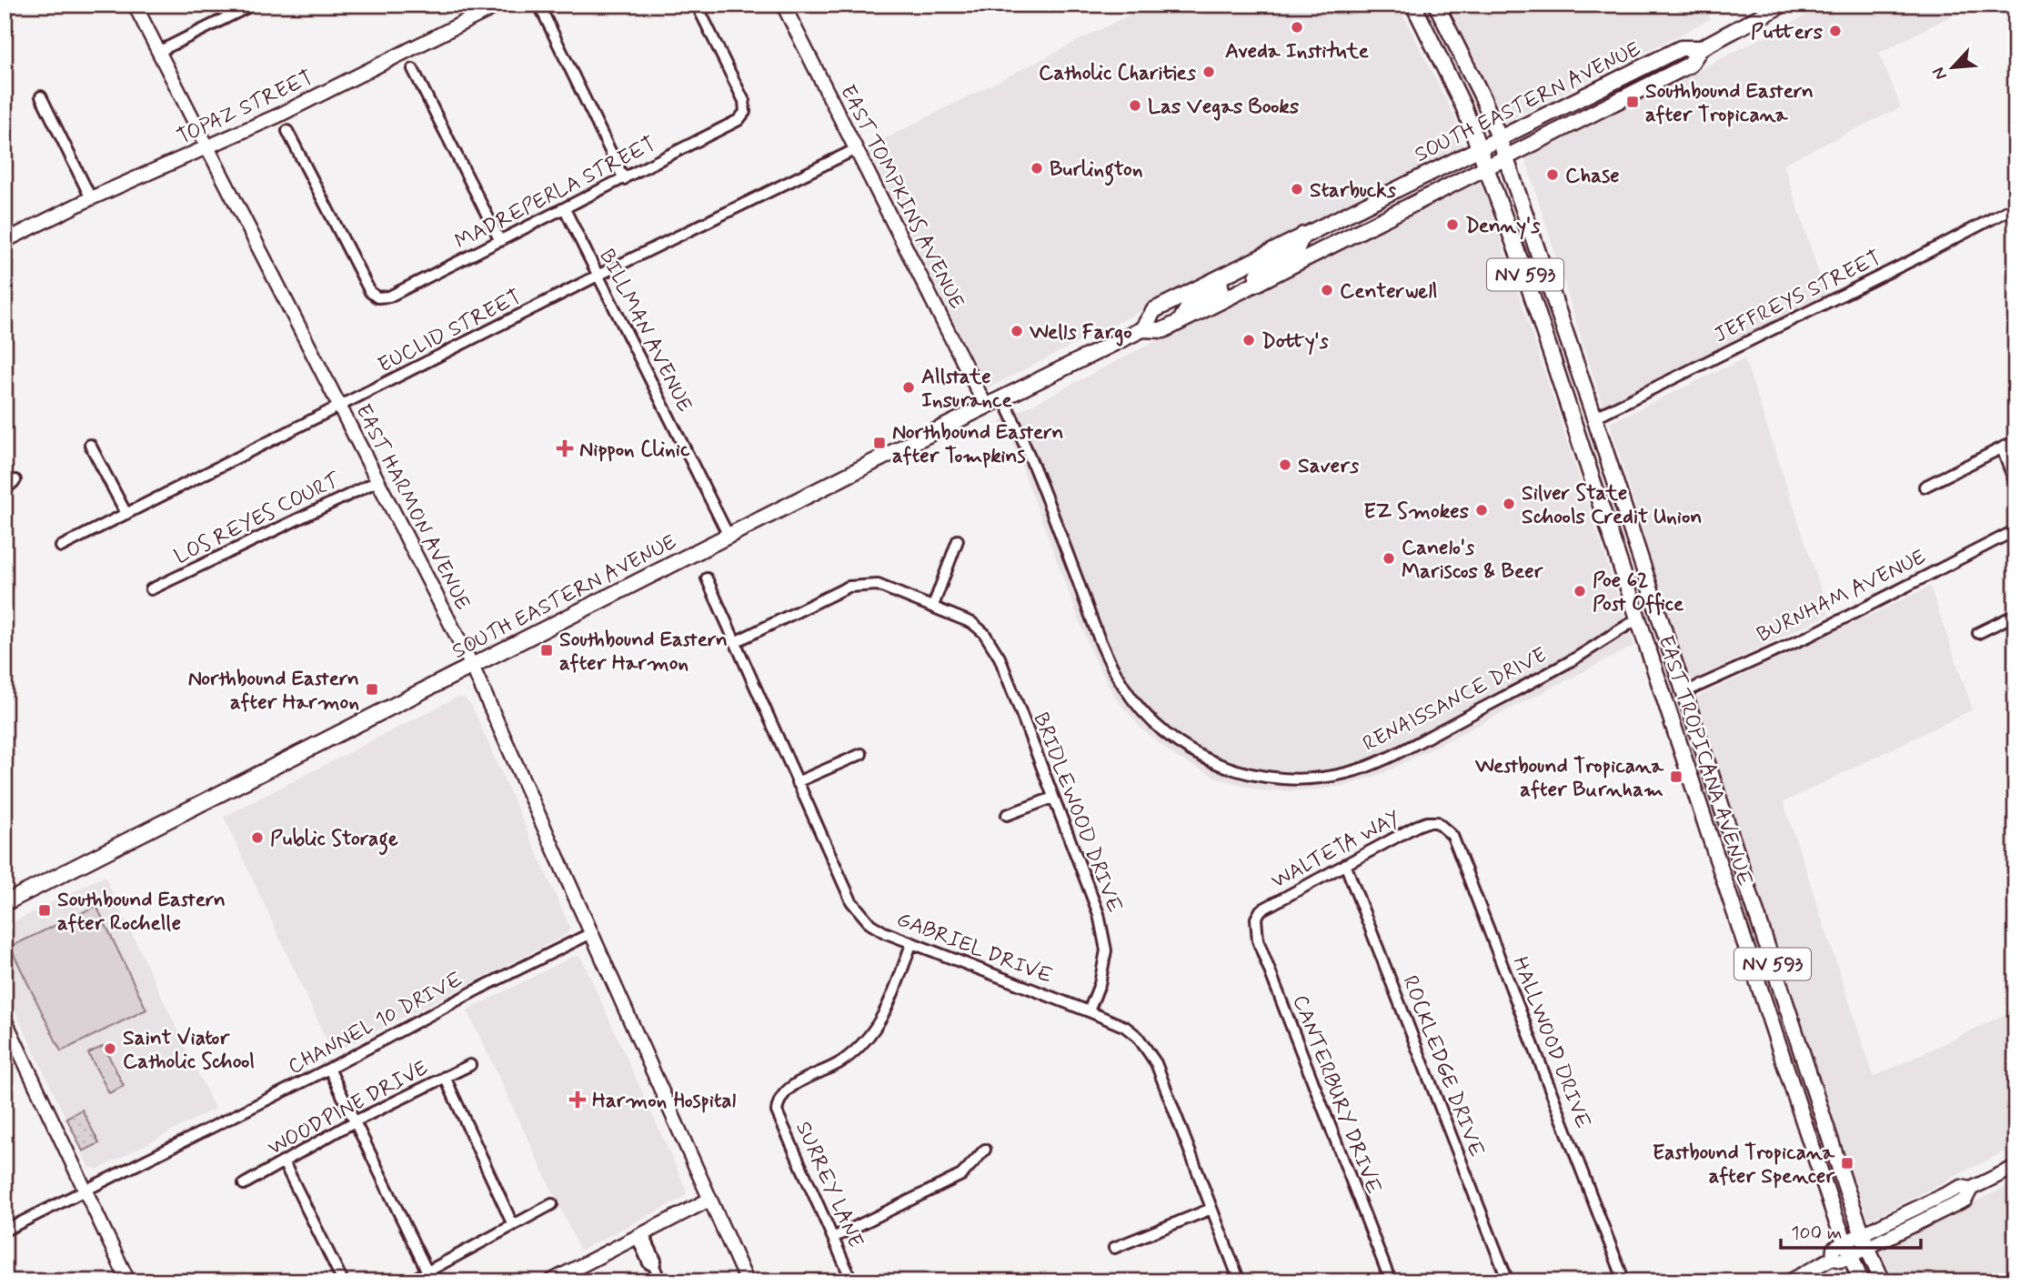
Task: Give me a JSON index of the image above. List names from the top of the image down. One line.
{"streets":{"main road":["SOUTH EASTERN AVENUE","NV 593","EAST TROPICANA AVENUE"],"street":["TOPAZ STREET","MADREPERLA STREET","EAST TOMPKINS AVENUE","JEFFREYS STREET","EUCLID STREET","BILLMAN AVENUE","EAST HARMON AVENUE","LOS REYES COURT","BURNHAM AVENUE","RENAISSANCE DRIVE","BRIDLEWOOD DRIVE","WALTETA WAY","GABRIEL DRIVE","CHANNEL 10 DRIVE","HALLWOOD DRIVE","ROCKLEDGE DRIVE","CANTERBURY DRIVE","WOODPINE DRIVE","SURREY LANE"]},"crossings":[["SOUTH EASTERN AVENUE","EAST TOMPKINS AVENUE"],["SOUTH EASTERN AVENUE","BILLMAN AVENUE"],["SOUTH EASTERN AVENUE","EAST HARMON AVENUE"],["SOUTH EASTERN AVENUE","RENAISSANCE DRIVE"],["SOUTH EASTERN AVENUE","EAST TROPICANA AVENUE"],["TOPAZ STREET","EAST HARMON AVENUE"],["MADREPERLA STREET","BILLMAN AVENUE"],["EAST TOMPKINS AVENUE","EUCLID STREET"],["JEFFREYS STREET","EAST TROPICANA AVENUE"],["EUCLID STREET","BILLMAN AVENUE"],["EUCLID STREET","EAST HARMON AVENUE"],["EAST HARMON AVENUE","LOS REYES COURT"],["EAST HARMON AVENUE","CHANNEL 10 DRIVE"],["BURNHAM AVENUE","EAST TROPICANA AVENUE"],["RENAISSANCE DRIVE","EAST TROPICANA AVENUE"],["BRIDLEWOOD DRIVE","GABRIEL DRIVE"],["WALTETA WAY","HALLWOOD DRIVE"],["WALTETA WAY","ROCKLEDGE DRIVE"],["WALTETA WAY","CANTERBURY DRIVE"],["GABRIEL DRIVE","SURREY LANE"]],"places":{"other":["Aveda Institute","Putters","Catholic Charities","Las Vegas Books","Burlington","Chase","Starbucks","Denny's","Centerwell","Wells Fargo","Dotty's","Allstate Insurance","Savers","Silver State Schools Credit Union","EZ Smokes","Canelo's Mariscos & Beer","Poe 62 Post Office","Public Storage","Saint Viator Catholic School"],"transit":["Southbound Eastern after Tropicana","Northbound Eastern after Tompkins","Southbound Eastern after Harmon","Northbound Eastern after Harmon","Westbound Tropicana after Burnham","Southbound Eastern after Rochelle","Eastbound Tropicana after Spencer"],"health":["Nippon Clinic","Harmon Hospital"]},"scale_bar":"100 m","north":"bottom left"}
